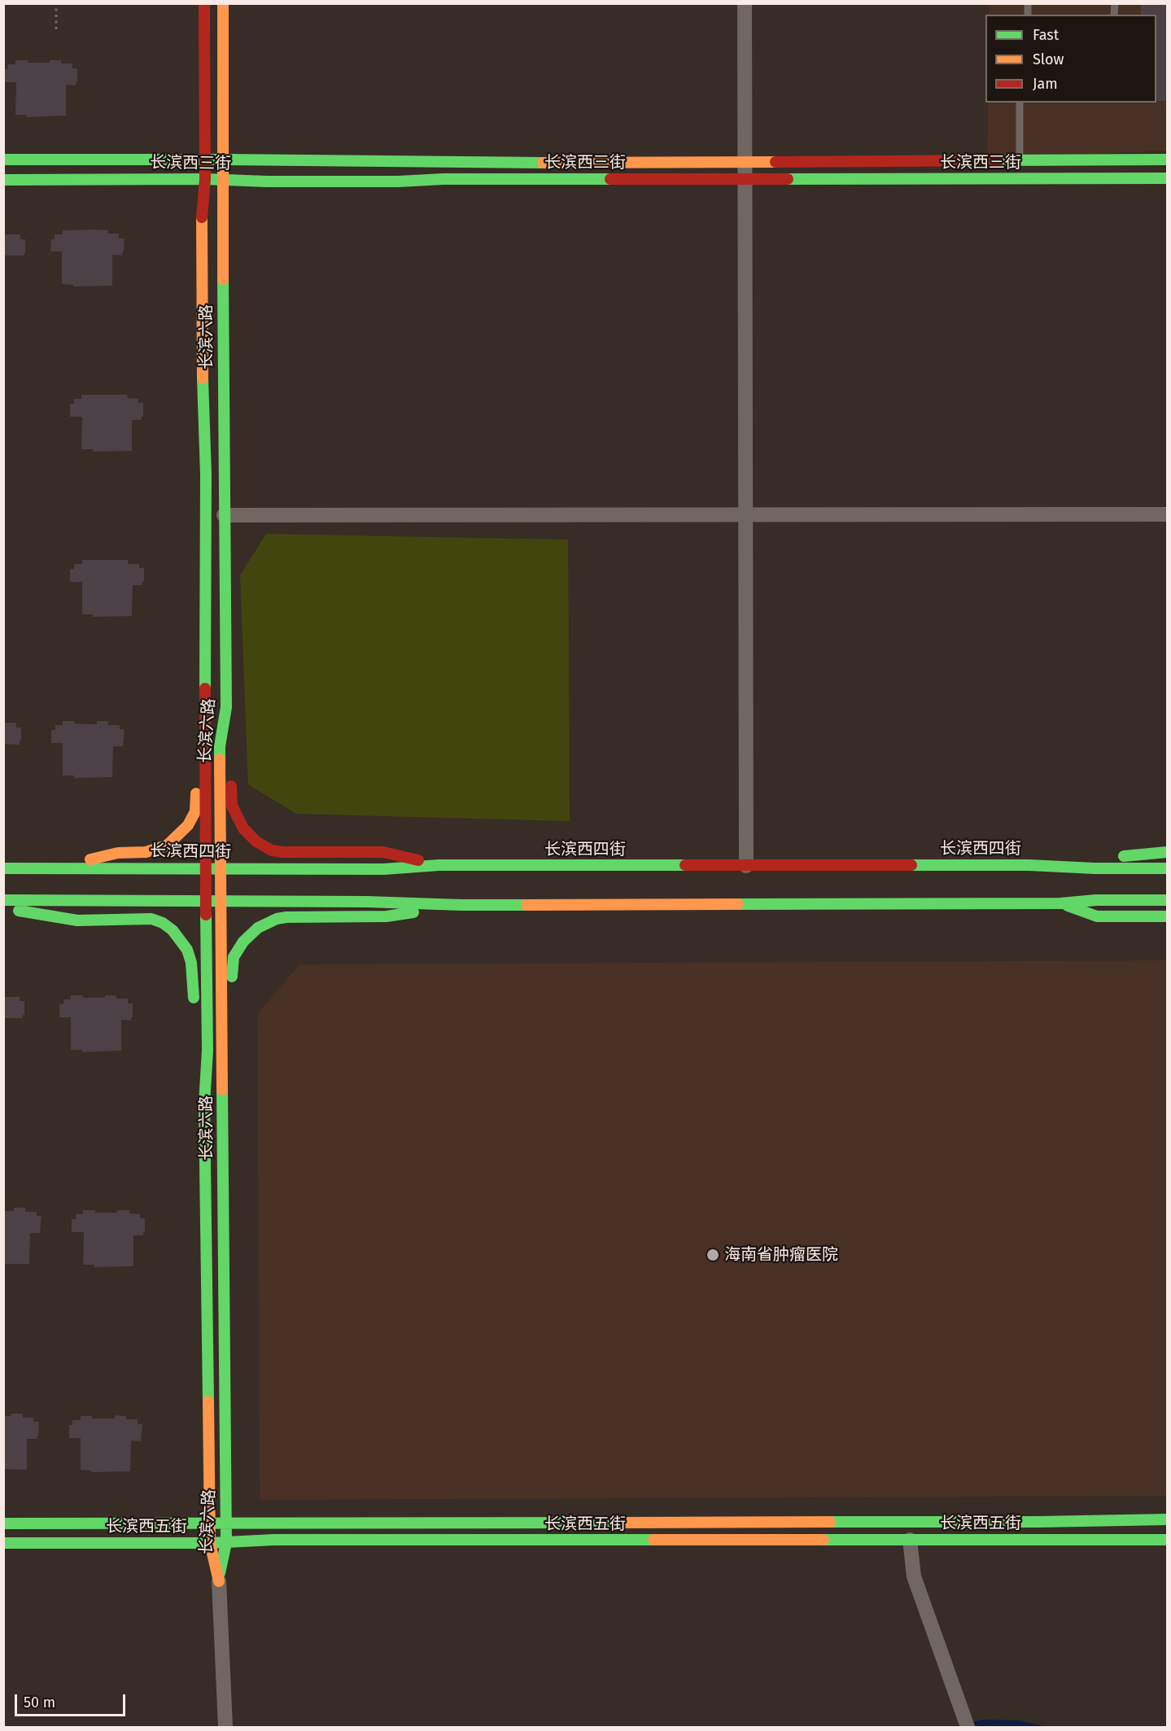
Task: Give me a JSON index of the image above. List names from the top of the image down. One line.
{"streets":{"main road":["长滨西三街","长滨六路","长滨西四街","长滨西五街"]},"crossings":[["长滨西三街","长滨六路"],["长滨六路","长滨西四街"],["长滨六路","长滨西五街"]],"places":["海南省肿瘤医院"],"legend":["Fast","Slow","Jam"],"scale_bar":"50 m"}
